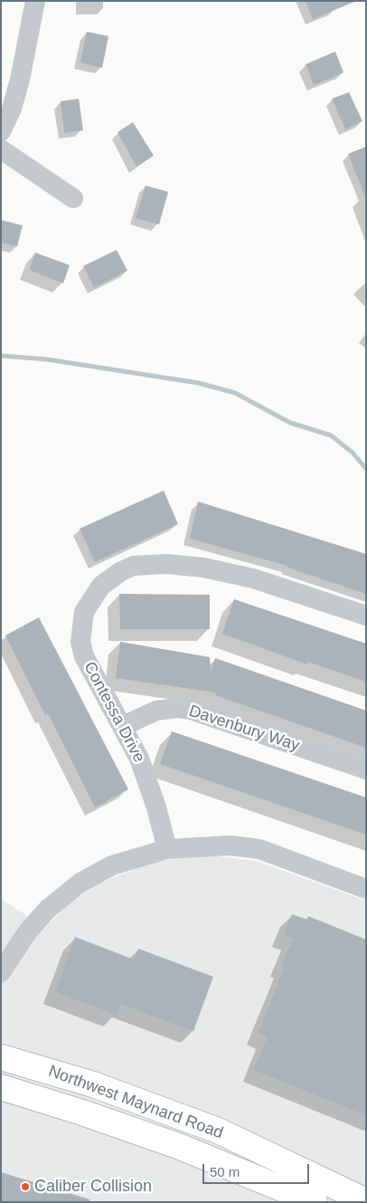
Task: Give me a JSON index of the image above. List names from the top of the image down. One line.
{"streets":{"main road":["Northwest Maynard Road"],"street":["Contessa Drive","Davenbury Way"]},"crossings":[["Contessa Drive","Davenbury Way"]],"places":["Caliber Collision"],"scale_bar":"50 m"}
